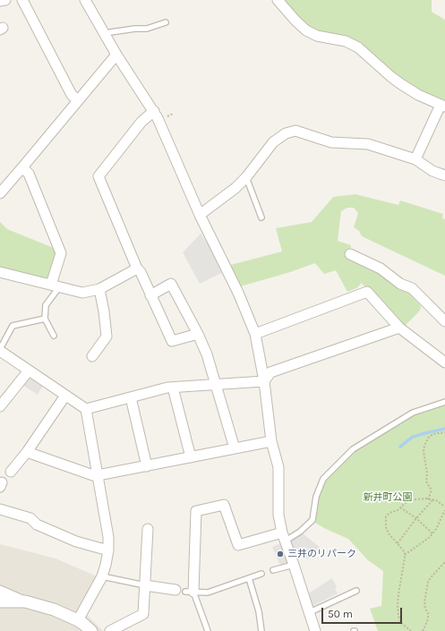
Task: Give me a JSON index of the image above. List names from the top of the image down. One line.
{"parks":["新井町公園"],"places":["三井のリパーク"],"scale_bar":"50 m"}
